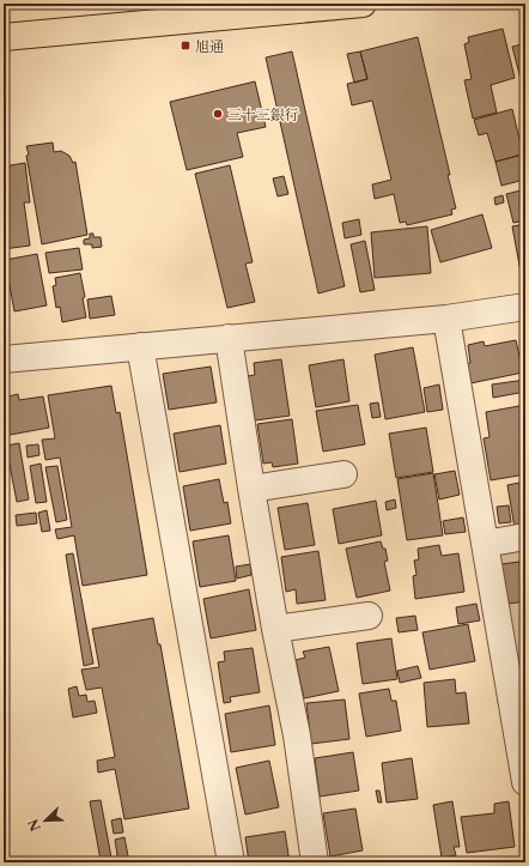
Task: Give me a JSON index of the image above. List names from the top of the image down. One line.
{"places":{"transit":["旭通"],"other":["三十三銀行"]},"north":"bottom left"}
